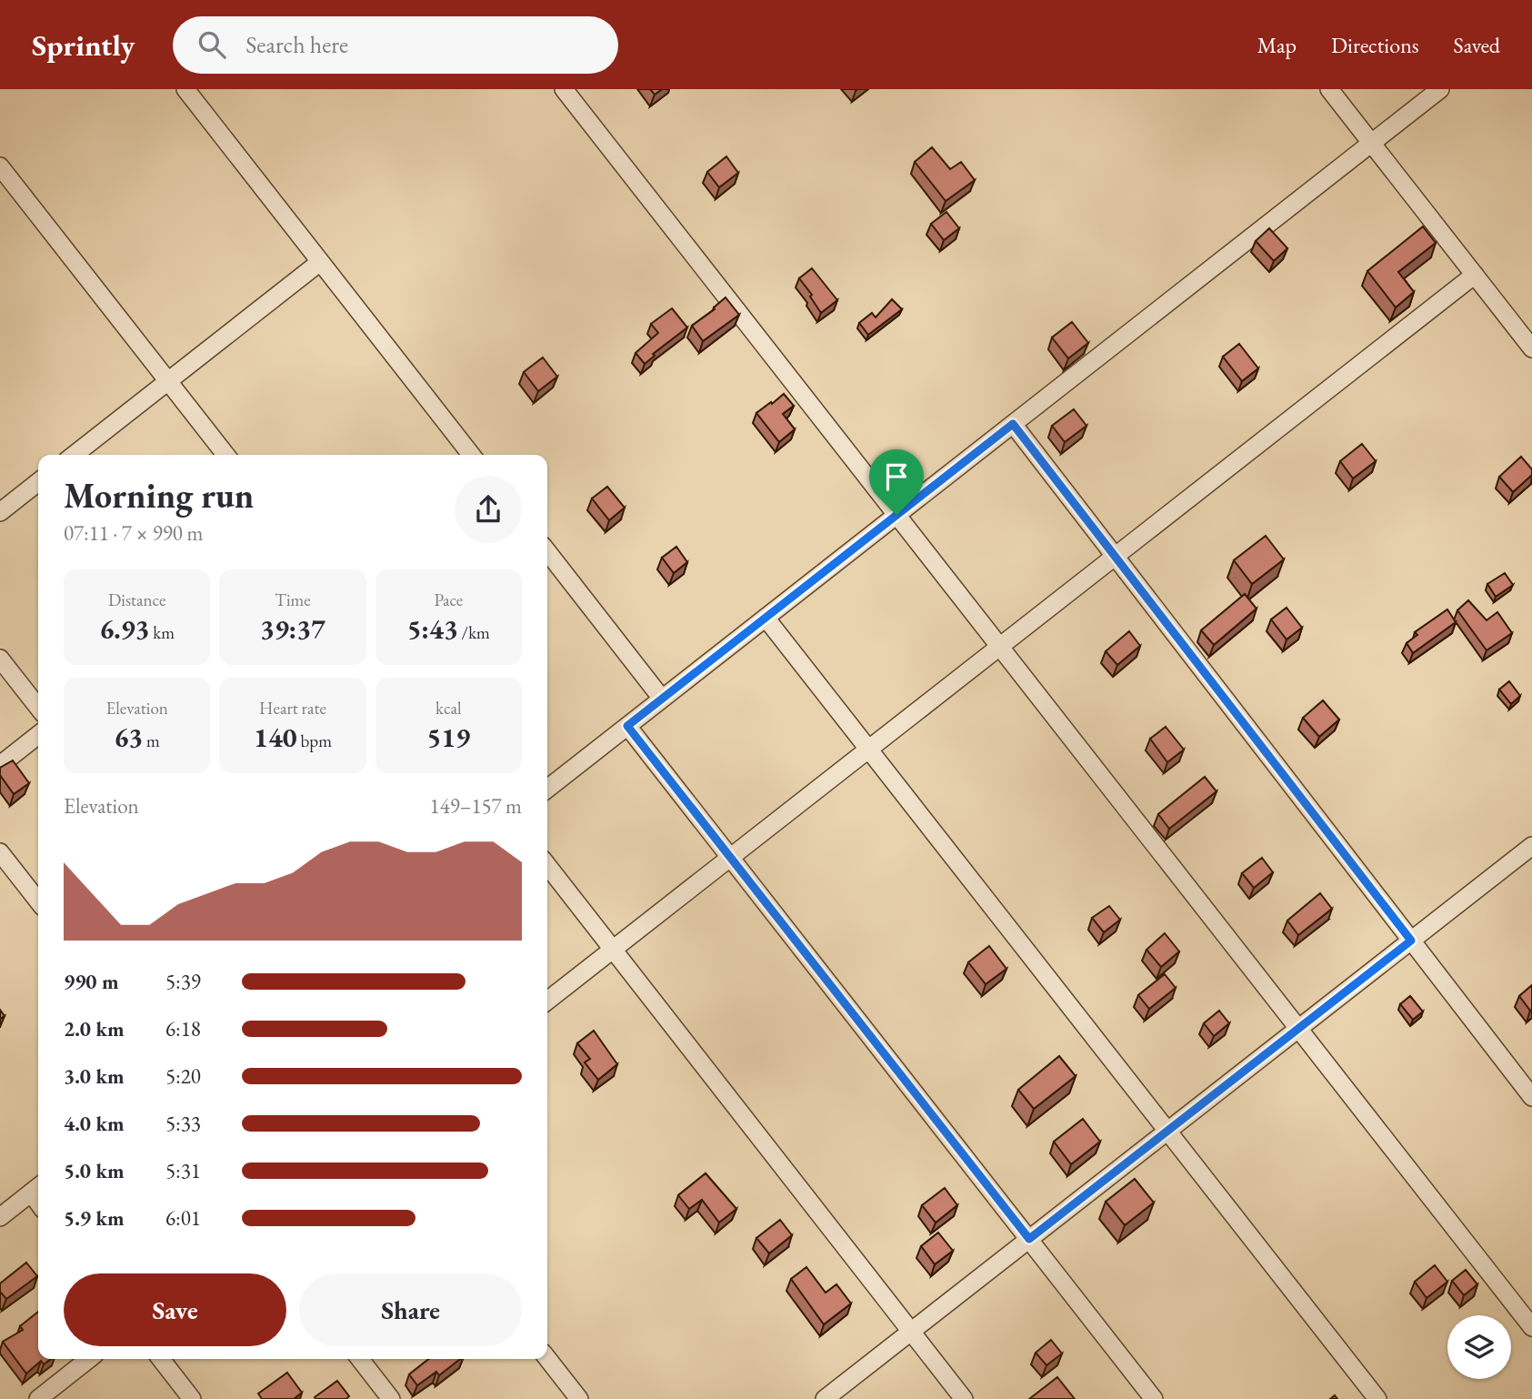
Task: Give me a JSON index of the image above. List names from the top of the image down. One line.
{"page":{"header":"Sprintly","search":"Search here","nav":["Map","Directions","Saved"],"heading":["Morning run","07:11 · 7 × 990 m"],"stats":[["Distance","6.93 km"],["Time","39:37"],["Pace","5:43 /km"],["Elevation","63 m"],["Heart rate","140 bpm"],["kcal","519"]],"chart":["Elevation","149–157 m"],"list":[{"name":"990 m","note":"5:39"},{"name":"2.0 km","note":"6:18"},{"name":"3.0 km","note":"5:20"},{"name":"4.0 km","note":"5:33"},{"name":"5.0 km","note":"5:31"},{"name":"5.9 km","note":"6:01"}],"buttons":["Save","Share"]}}
